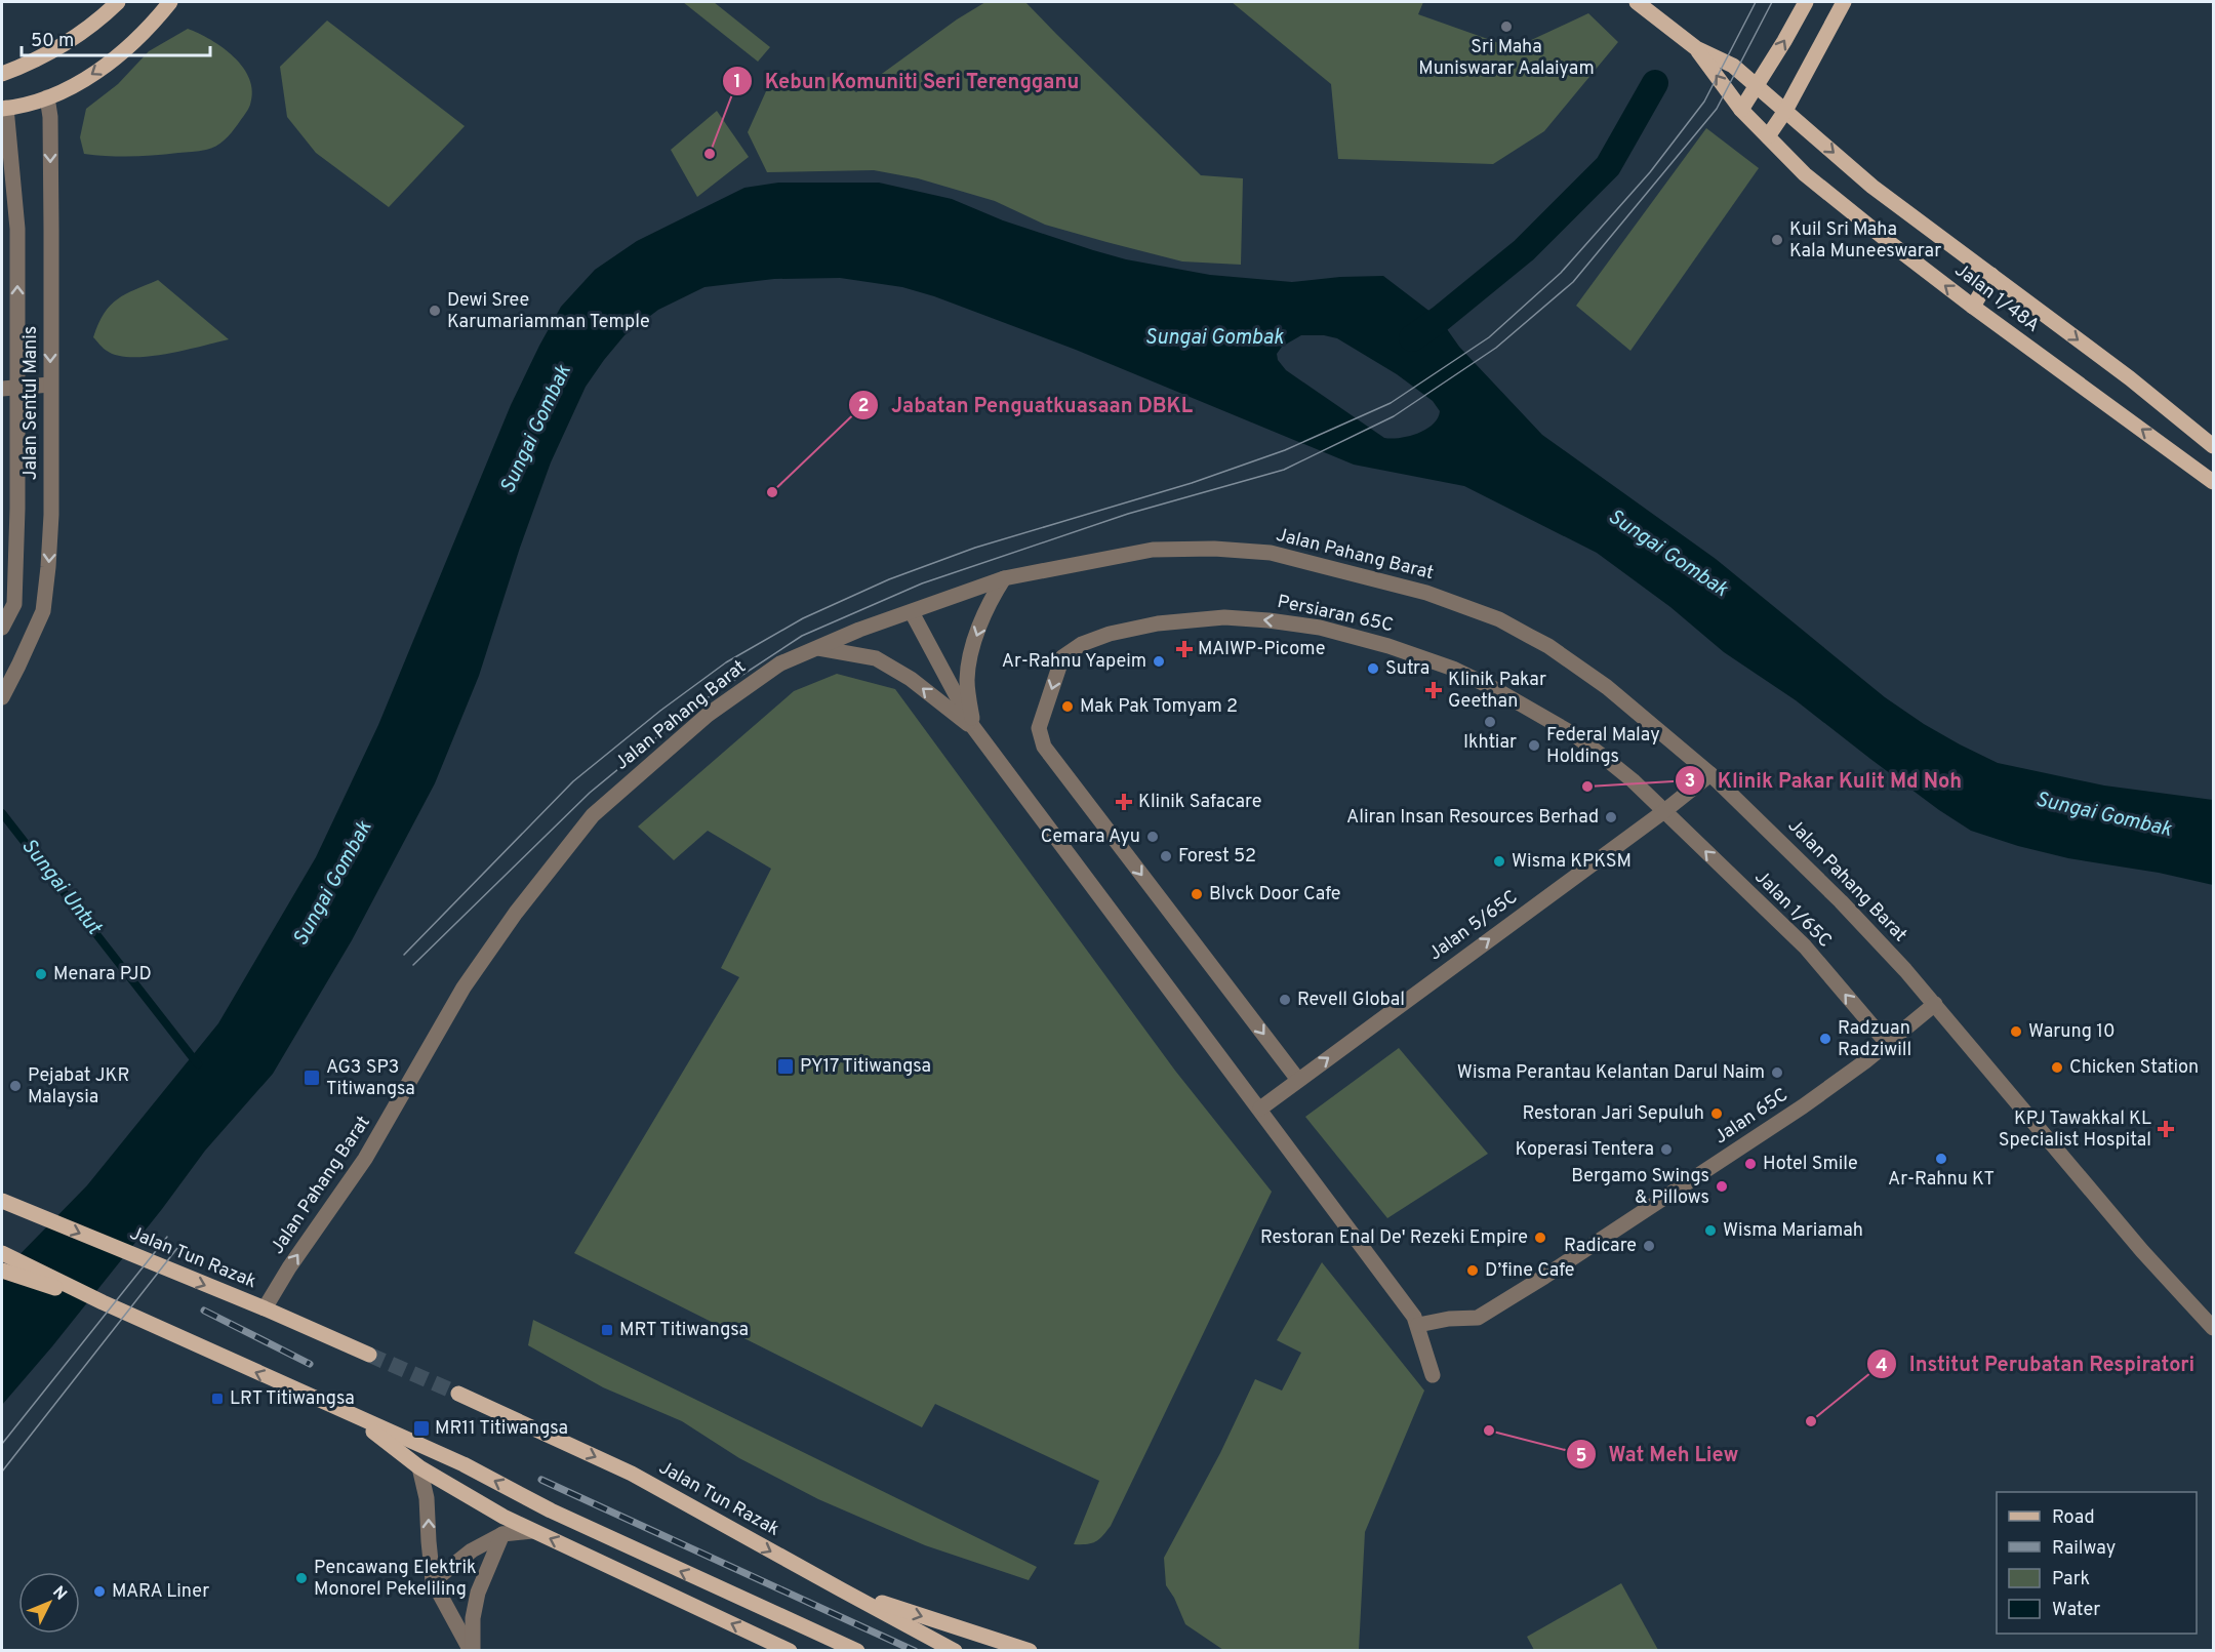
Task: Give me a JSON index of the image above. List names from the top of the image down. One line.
{"streets":{"main road":["Jalan 1/48A","Jalan Tun Razak"],"street":["Jalan Sentul Manis","Jalan Pahang Barat","Persiaran 65C","Jalan 1/65C","Jalan 5/65C","Jalan 65C"]},"crossings":[["Jalan Pahang Barat","Jalan 5/65C"],["Jalan Pahang Barat","Jalan 65C"],["Jalan Pahang Barat","Jalan Tun Razak"],["Persiaran 65C","Jalan 1/65C"],["Persiaran 65C","Jalan 5/65C"],["Jalan 1/65C","Jalan 5/65C"],["Jalan 1/65C","Jalan 65C"]],"one_way":["Jalan 1/65C","Jalan 5/65C"],"water":["Sungai Gombak","Sungai Untut"],"places":{"other":["Sri Maha Muniswarar Aalaiyam","Kebun Komuniti Seri Terengganu","Kuil Sri Maha Kala Muneeswarar","Dewi Sree Karumariamman Temple","Jabatan Penguatkuasaan DBKL","Ar-Rahnu Yapeim","Sutra","Mak Pak Tomyam 2","Ikhtiar","Federal Malay Holdings","Klinik Pakar Kulit Md Noh","Aliran Insan Resources Berhad","Cemara Ayu","Forest 52","Wisma KPKSM","Blvck Door Cafe","Menara PJD","Revell Global","Warung 10","Radzuan Radziwill","Chicken Station","Wisma Perantau Kelantan Darul Naim","Pejabat JKR Malaysia","Restoran Jari Sepuluh","Koperasi Tentera","Ar-Rahnu KT","Hotel Smile","Bergamo Swings & Pillows","Wisma Mariamah","Restoran Enal De' Rezeki Empire","Radicare","D’fine Cafe","Institut Perubatan Respiratori","Wat Meh Liew","Pencawang Elektrik Monorel Pekeliling","MARA Liner"],"health":["MAIWP-Picome","Klinik Pakar Geethan","Klinik Safacare","KPJ Tawakkal KL Specialist Hospital"],"transit":["PY17 Titiwangsa","AG3 SP3 Titiwangsa","MRT Titiwangsa","LRT Titiwangsa","MR11 Titiwangsa"]},"legend":["Road","Railway","Park","Water"],"scale_bar":"50 m","north":"top right"}
